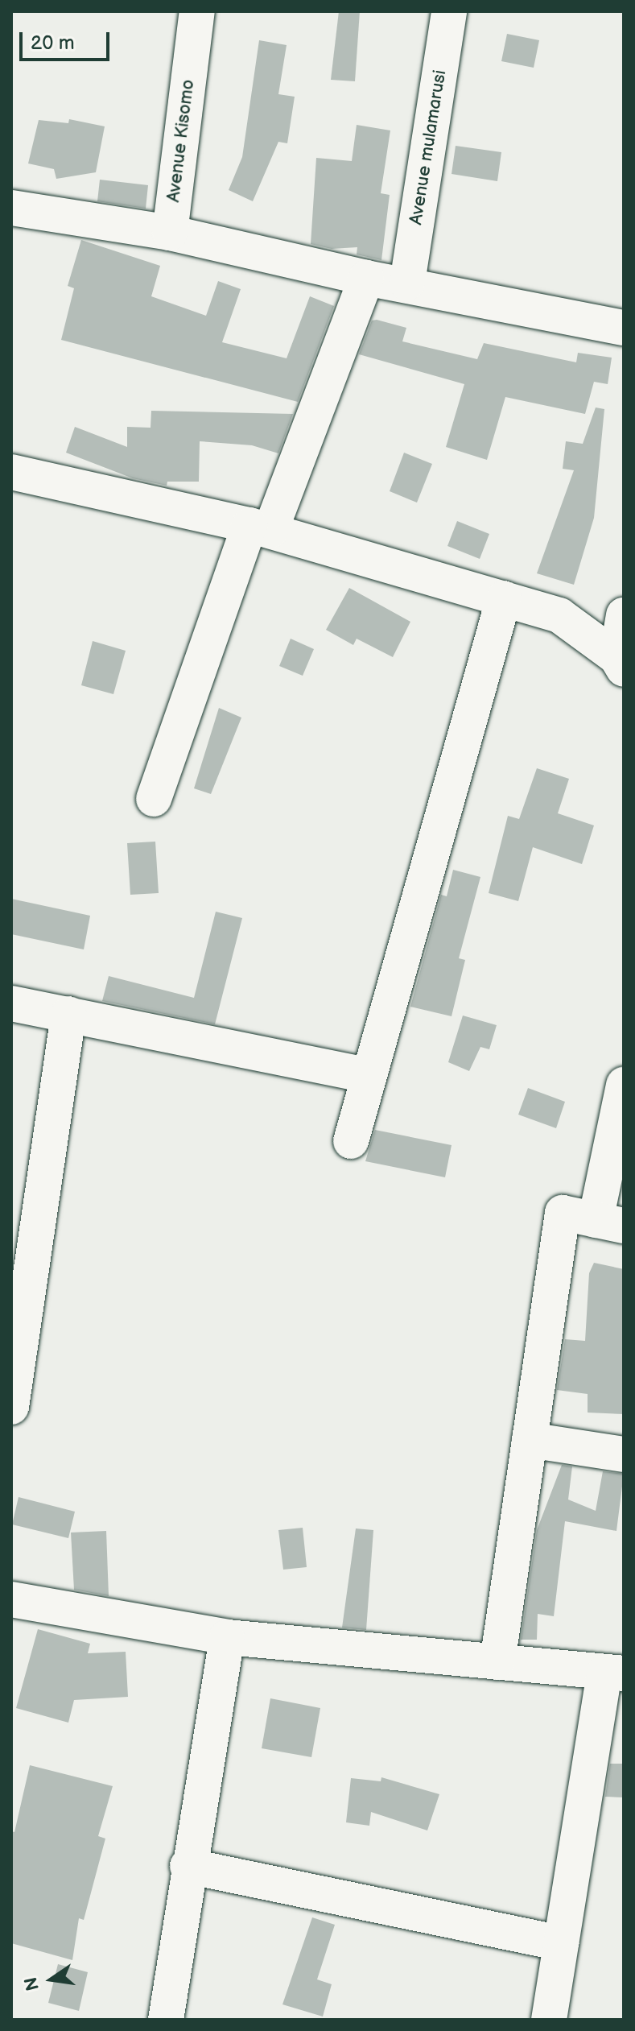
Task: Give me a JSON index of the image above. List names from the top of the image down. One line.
{"streets":{"street":["Avenue Kisomo","Avenue mulamarusi"]},"scale_bar":"20 m","north":"left"}
